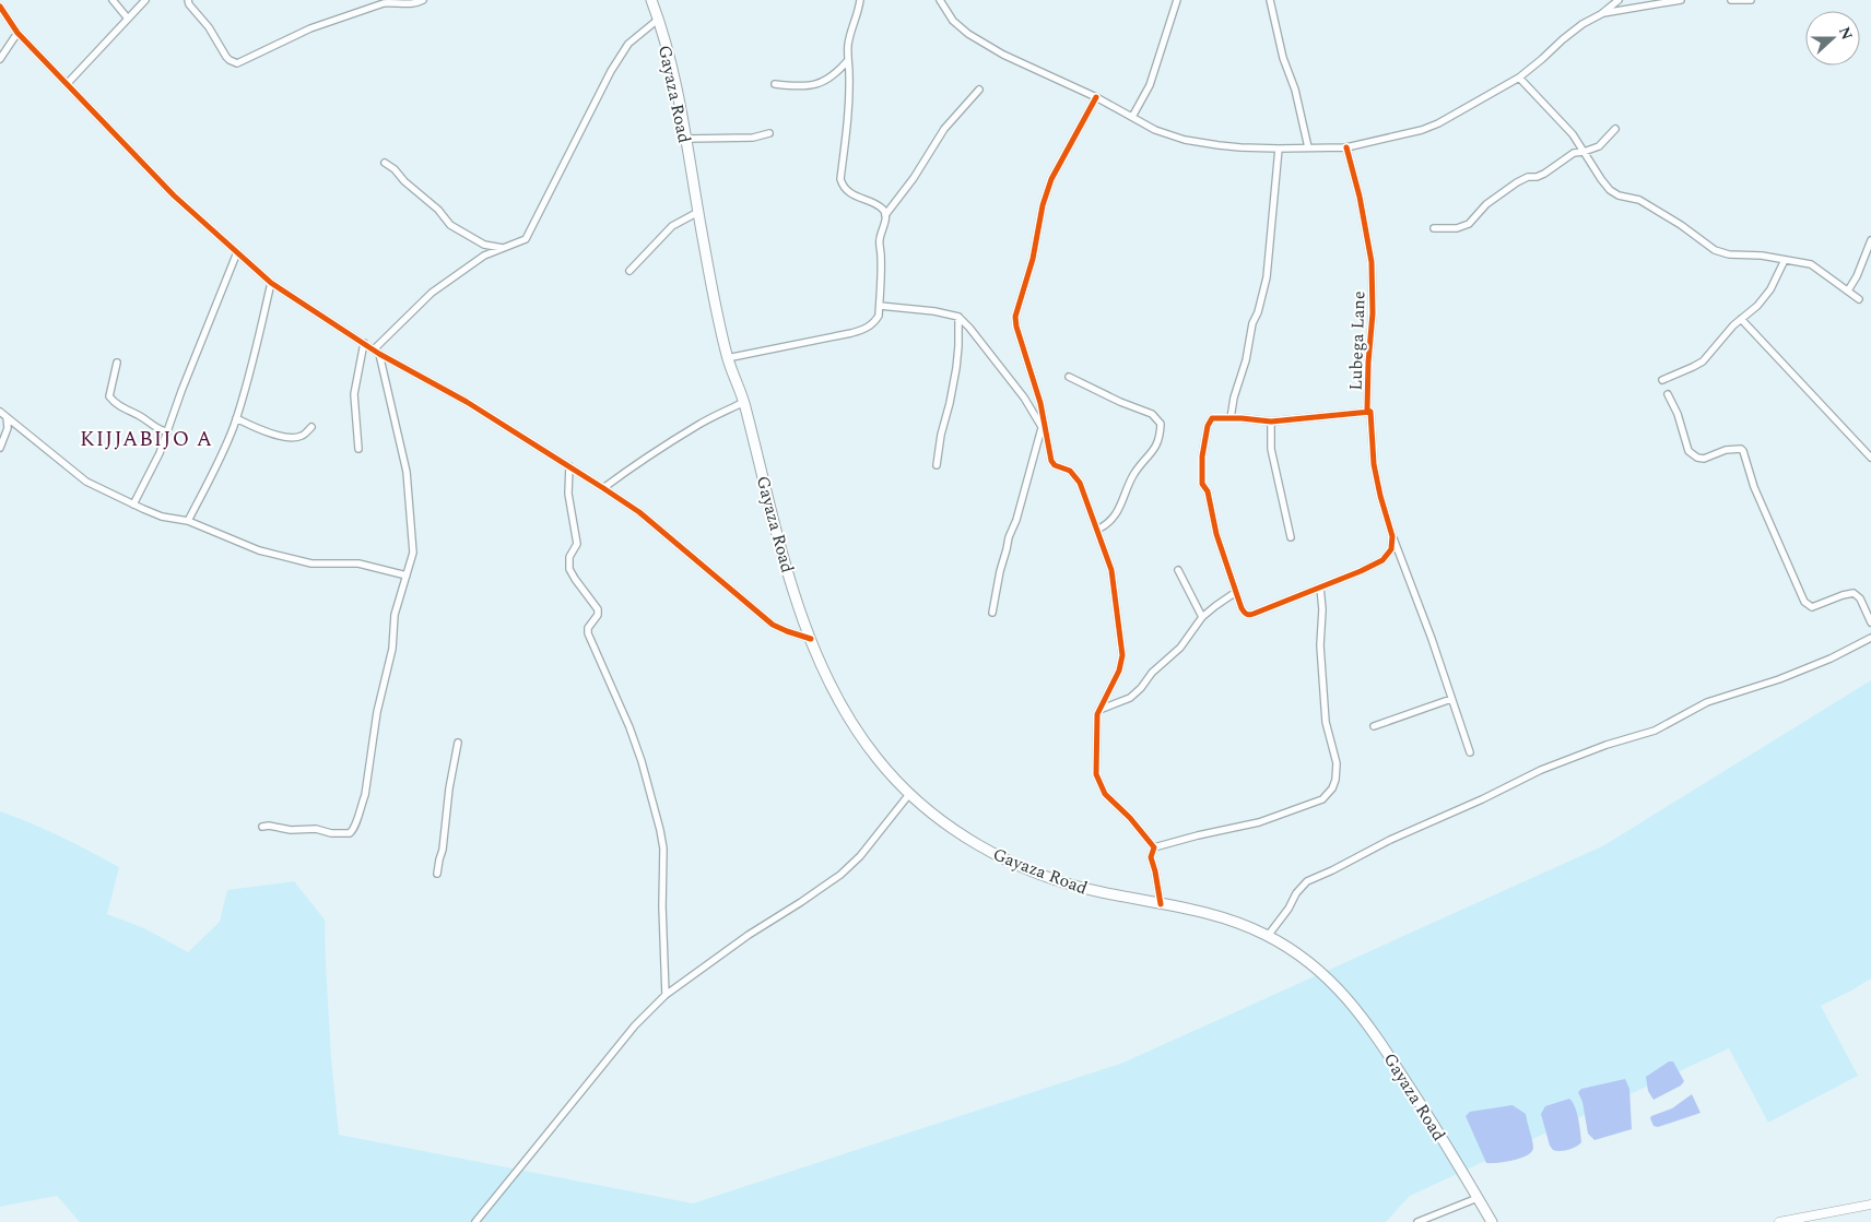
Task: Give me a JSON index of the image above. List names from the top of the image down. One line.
{"streets":{"main road":["Gayaza Road"],"street":["Lubega Lane"]},"districts":["KIJJABIJO A"],"north":"right"}
